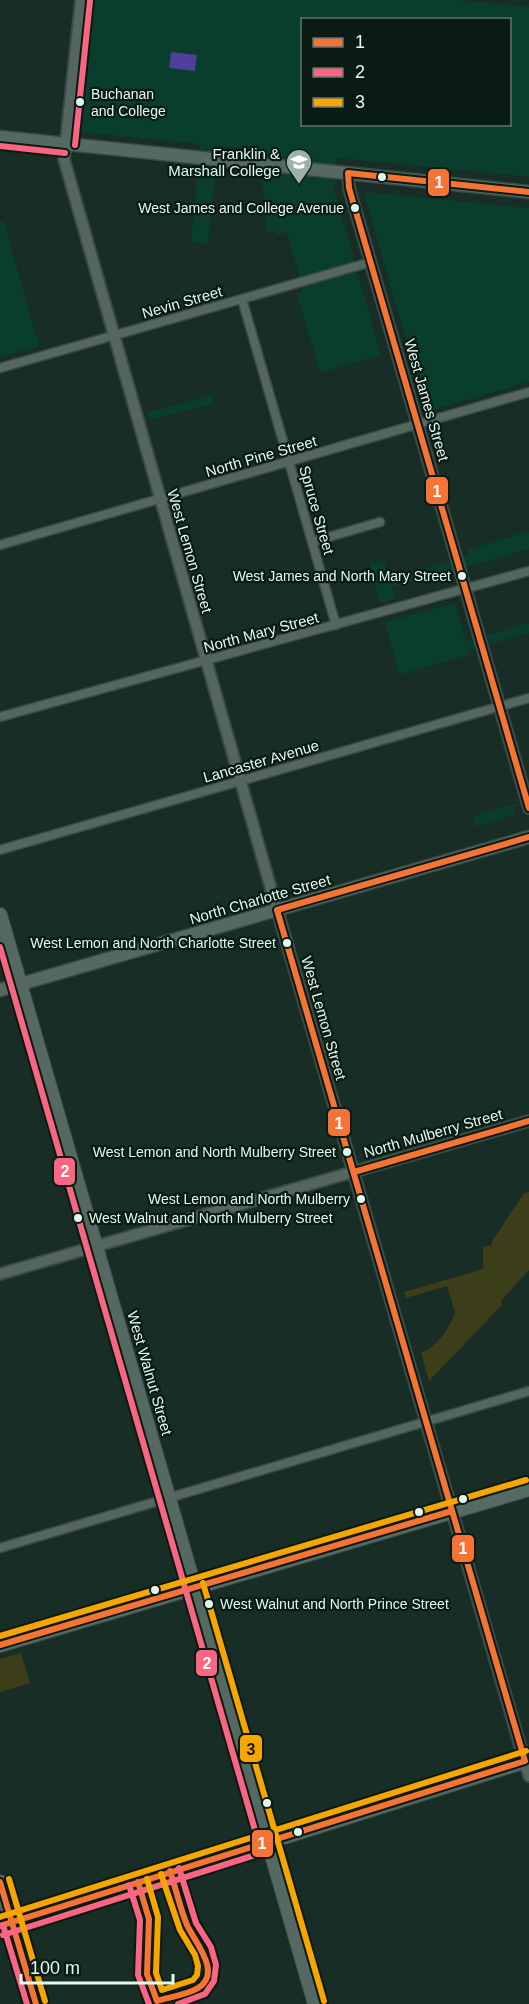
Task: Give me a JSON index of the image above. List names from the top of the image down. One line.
{"streets":{"main road":["North Charlotte Street","West Walnut Street"],"street":["Nevin Street","West James Street","North Pine Street","Spruce Street","West Lemon Street","North Mary Street","Lancaster Avenue","North Mulberry Street"]},"crossings":[["Nevin Street","West James Street"],["Nevin Street","Spruce Street"],["Nevin Street","West Lemon Street"],["West James Street","North Pine Street"],["West James Street","North Mary Street"],["West James Street","Lancaster Avenue"],["North Pine Street","Spruce Street"],["North Pine Street","West Lemon Street"],["Spruce Street","North Mary Street"],["West Lemon Street","North Mary Street"],["West Lemon Street","Lancaster Avenue"],["West Lemon Street","North Charlotte Street"],["West Lemon Street","North Mulberry Street"],["North Charlotte Street","West Walnut Street"],["North Mulberry Street","West Walnut Street"]],"places":{"other":["Buchanan and College","West James and College Avenue","West James and North Mary Street","West Lemon and North Charlotte Street","West Lemon and North Mulberry Street","West Lemon and North Mulberry","West Walnut and North Mulberry Street","West Walnut and North Prince Street"],"school or university":["Franklin & Marshall College"]},"lines":["transit line 2","transit line 1","transit line 3"],"legend":["1","2","3"],"scale_bar":"100 m"}
